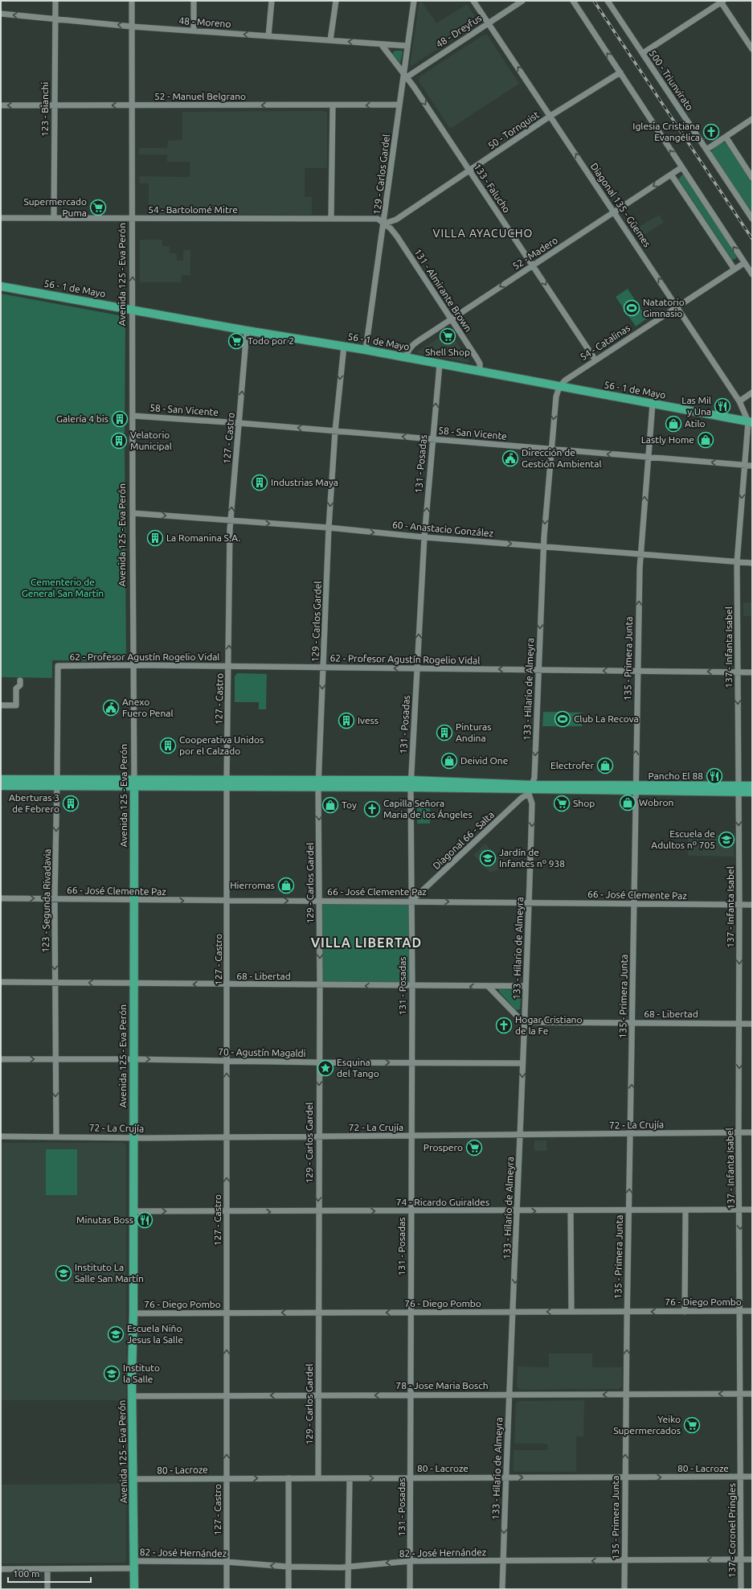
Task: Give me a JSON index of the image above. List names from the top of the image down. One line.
{"streets":{"main road":["Avenida 125 - Eva Perón","56 - 1 de Mayo"],"street":["48 - Moreno","48 - Dreyfus","500 - Triunvirato","52 - Manuel Belgrano","123 - Bianchi","50 - Tornquist","129 - Carlos Gardel","133 - Falucho","Diagonal 135 - Güemes","54 - Bartolomé Mitre","52 - Madero","131 - Almirante Brown","54 - Catalinas","58 - San Vicente","127 - Castro","131 - Posadas","60 - Anastacio González","137 - Infanta Isabel","62 - Profesor Agustín Rogelio Vidal","135 - Primera Junta","133 - Hilario de Almeyra","Diagonal 66 - Salta","66 - José Clemente Paz","123 - Segunda Rivadavia","68 - Libertad","70 - Agustín Magaldi","72 - La Crujía","74 - Ricardo Guiraldes","76 - Diego Pombo","78 - Jose Maria Bosch","80 - Lacroze","137 - Coronel Pringles","82 - José Hernández"]},"crossings":[["48 - Moreno","123 - Bianchi"],["48 - Moreno","129 - Carlos Gardel"],["48 - Moreno","133 - Falucho"],["48 - Moreno","Avenida 125 - Eva Perón"],["48 - Dreyfus","129 - Carlos Gardel"],["48 - Dreyfus","133 - Falucho"],["48 - Dreyfus","Diagonal 135 - Güemes"],["52 - Manuel Belgrano","123 - Bianchi"],["52 - Manuel Belgrano","129 - Carlos Gardel"],["52 - Manuel Belgrano","Avenida 125 - Eva Perón"],["123 - Bianchi","54 - Bartolomé Mitre"],["50 - Tornquist","129 - Carlos Gardel"],["50 - Tornquist","133 - Falucho"],["50 - Tornquist","Diagonal 135 - Güemes"],["50 - Tornquist","54 - Bartolomé Mitre"],["50 - Tornquist","131 - Almirante Brown"],["129 - Carlos Gardel","133 - Falucho"],["129 - Carlos Gardel","54 - Bartolomé Mitre"],["129 - Carlos Gardel","56 - 1 de Mayo"],["129 - Carlos Gardel","131 - Almirante Brown"],["129 - Carlos Gardel","58 - San Vicente"],["129 - Carlos Gardel","60 - Anastacio González"],["129 - Carlos Gardel","62 - Profesor Agustín Rogelio Vidal"],["129 - Carlos Gardel","66 - José Clemente Paz"],["129 - Carlos Gardel","68 - Libertad"],["129 - Carlos Gardel","70 - Agustín Magaldi"],["129 - Carlos Gardel","72 - La Crujía"],["129 - Carlos Gardel","74 - Ricardo Guiraldes"],["129 - Carlos Gardel","76 - Diego Pombo"],["129 - Carlos Gardel","78 - Jose Maria Bosch"],["129 - Carlos Gardel","80 - Lacroze"],["133 - Falucho","52 - Madero"],["133 - Falucho","54 - Catalinas"],["Diagonal 135 - Güemes","52 - Madero"],["Diagonal 135 - Güemes","56 - 1 de Mayo"],["Diagonal 135 - Güemes","54 - Catalinas"],["Diagonal 135 - Güemes","137 - Infanta Isabel"],["54 - Bartolomé Mitre","Avenida 125 - Eva Perón"],["54 - Bartolomé Mitre","131 - Almirante Brown"],["52 - Madero","56 - 1 de Mayo"],["52 - Madero","131 - Almirante Brown"],["Avenida 125 - Eva Perón","56 - 1 de Mayo"],["Avenida 125 - Eva Perón","58 - San Vicente"],["Avenida 125 - Eva Perón","60 - Anastacio González"],["Avenida 125 - Eva Perón","62 - Profesor Agustín Rogelio Vidal"],["Avenida 125 - Eva Perón","66 - José Clemente Paz"],["Avenida 125 - Eva Perón","68 - Libertad"],["Avenida 125 - Eva Perón","70 - Agustín Magaldi"],["Avenida 125 - Eva Perón","72 - La Crujía"],["Avenida 125 - Eva Perón","74 - Ricardo Guiraldes"],["Avenida 125 - Eva Perón","76 - Diego Pombo"],["Avenida 125 - Eva Perón","78 - Jose Maria Bosch"],["Avenida 125 - Eva Perón","80 - Lacroze"],["Avenida 125 - Eva Perón","82 - José Hernández"],["56 - 1 de Mayo","131 - Almirante Brown"],["56 - 1 de Mayo","54 - Catalinas"],["56 - 1 de Mayo","127 - Castro"],["56 - 1 de Mayo","131 - Posadas"],["56 - 1 de Mayo","137 - Infanta Isabel"],["56 - 1 de Mayo","135 - Primera Junta"],["56 - 1 de Mayo","133 - Hilario de Almeyra"],["54 - Catalinas","133 - Hilario de Almeyra"],["58 - San Vicente","127 - Castro"],["58 - San Vicente","131 - Posadas"],["58 - San Vicente","137 - Infanta Isabel"],["58 - San Vicente","135 - Primera Junta"],["58 - San Vicente","133 - Hilario de Almeyra"],["127 - Castro","60 - Anastacio González"],["127 - Castro","62 - Profesor Agustín Rogelio Vidal"],["127 - Castro","66 - José Clemente Paz"],["127 - Castro","68 - Libertad"],["127 - Castro","70 - Agustín Magaldi"],["127 - Castro","72 - La Crujía"],["127 - Castro","74 - Ricardo Guiraldes"],["127 - Castro","76 - Diego Pombo"],["127 - Castro","78 - Jose Maria Bosch"],["127 - Castro","80 - Lacroze"],["127 - Castro","82 - José Hernández"],["131 - Posadas","60 - Anastacio González"],["131 - Posadas","62 - Profesor Agustín Rogelio Vidal"],["131 - Posadas","Diagonal 66 - Salta"],["131 - Posadas","66 - José Clemente Paz"],["131 - Posadas","68 - Libertad"],["131 - Posadas","70 - Agustín Magaldi"],["131 - Posadas","72 - La Crujía"],["131 - Posadas","74 - Ricardo Guiraldes"],["131 - Posadas","76 - Diego Pombo"],["131 - Posadas","78 - Jose Maria Bosch"],["131 - Posadas","80 - Lacroze"],["131 - Posadas","82 - José Hernández"],["60 - Anastacio González","137 - Infanta Isabel"],["60 - Anastacio González","135 - Primera Junta"],["60 - Anastacio González","133 - Hilario de Almeyra"],["137 - Infanta Isabel","62 - Profesor Agustín Rogelio Vidal"],["137 - Infanta Isabel","66 - José Clemente Paz"],["137 - Infanta Isabel","68 - Libertad"],["137 - Infanta Isabel","72 - La Crujía"],["137 - Infanta Isabel","74 - Ricardo Guiraldes"],["137 - Infanta Isabel","76 - Diego Pombo"],["137 - Infanta Isabel","78 - Jose Maria Bosch"],["137 - Infanta Isabel","137 - Coronel Pringles"],["62 - Profesor Agustín Rogelio Vidal","135 - Primera Junta"],["62 - Profesor Agustín Rogelio Vidal","133 - Hilario de Almeyra"],["62 - Profesor Agustín Rogelio Vidal","123 - Segunda Rivadavia"],["135 - Primera Junta","66 - José Clemente Paz"],["135 - Primera Junta","68 - Libertad"],["135 - Primera Junta","72 - La Crujía"],["135 - Primera Junta","74 - Ricardo Guiraldes"],["135 - Primera Junta","76 - Diego Pombo"],["135 - Primera Junta","78 - Jose Maria Bosch"],["135 - Primera Junta","80 - Lacroze"],["135 - Primera Junta","82 - José Hernández"],["133 - Hilario de Almeyra","Diagonal 66 - Salta"],["133 - Hilario de Almeyra","66 - José Clemente Paz"],["133 - Hilario de Almeyra","68 - Libertad"],["133 - Hilario de Almeyra","70 - Agustín Magaldi"],["133 - Hilario de Almeyra","72 - La Crujía"],["133 - Hilario de Almeyra","74 - Ricardo Guiraldes"],["133 - Hilario de Almeyra","76 - Diego Pombo"],["133 - Hilario de Almeyra","78 - Jose Maria Bosch"],["133 - Hilario de Almeyra","80 - Lacroze"],["133 - Hilario de Almeyra","82 - José Hernández"],["Diagonal 66 - Salta","66 - José Clemente Paz"],["66 - José Clemente Paz","123 - Segunda Rivadavia"],["123 - Segunda Rivadavia","68 - Libertad"],["123 - Segunda Rivadavia","70 - Agustín Magaldi"],["123 - Segunda Rivadavia","72 - La Crujía"],["78 - Jose Maria Bosch","137 - Coronel Pringles"],["80 - Lacroze","137 - Coronel Pringles"],["137 - Coronel Pringles","82 - José Hernández"]],"one_way":["48 - Moreno","52 - Manuel Belgrano","129 - Carlos Gardel","133 - Falucho","Diagonal 135 - Güemes","52 - Madero","58 - San Vicente","127 - Castro","60 - Anastacio González","137 - Infanta Isabel","62 - Profesor Agustín Rogelio Vidal","135 - Primera Junta","133 - Hilario de Almeyra","66 - José Clemente Paz","123 - Segunda Rivadavia","68 - Libertad","70 - Agustín Magaldi","74 - Ricardo Guiraldes","76 - Diego Pombo","78 - Jose Maria Bosch","80 - Lacroze","82 - José Hernández"],"districts":["VILLA AYACUCHO","VILLA LIBERTAD"],"parks":["Cementerio de General San Martín"],"places":{"church":["Iglesia Cristiana Evangélica","Capilla Señora Maria de los Ángeles","Hogar Cristiano de la Fe"],"supermarket":["Supermercado Puma","Shell Shop","Todo por 2","Shop","Prospero","Yeiko Supermercados"],"sports":["Natatorio Gimnasio","Club La Recova"],"restaurant":["Las Mil y Una","Pancho El 88","Minutas Boss"],"building":["Galería 4 bis","Velatorio Municipal","Industrias Maya","La Romanina S.A.","Ivess","Pinturas Andina","Cooperativa Unidos por el Calzado","Aberturas 3 de Febrero"],"shop":["Atilo","Lastly Home","Deivid One","Electrofer","Wobron","Toy","Hierromas"],"public building":["Dirección de Gestión Ambiental","Anexo Fuero Penal"],"school or university":["Escuela de Adultos nº 705","Jardín de Infantes nº 938","Instituto La Salle San Martín","Escuela Niño Jesus la Salle","Instituto la Salle"],"place":["Esquina del Tango"]},"scale_bar":"100 m"}
